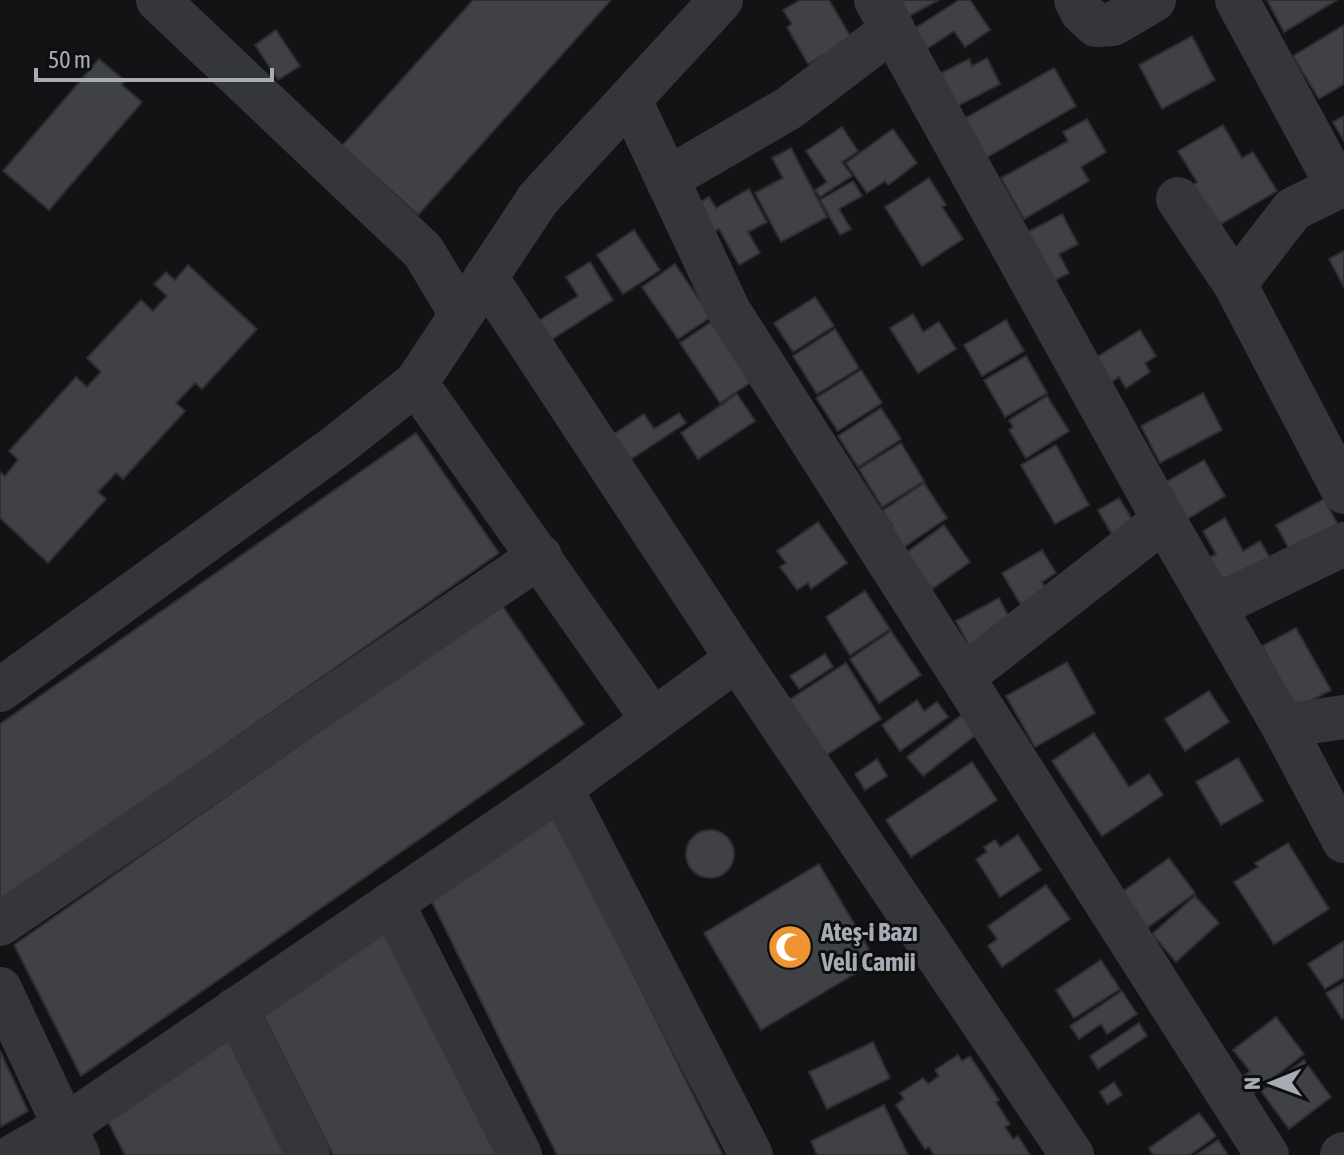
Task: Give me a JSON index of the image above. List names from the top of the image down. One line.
{"places":{"mosque":["Ateş-i Bazı Veli Camii"]},"scale_bar":"50 m","north":"left"}
